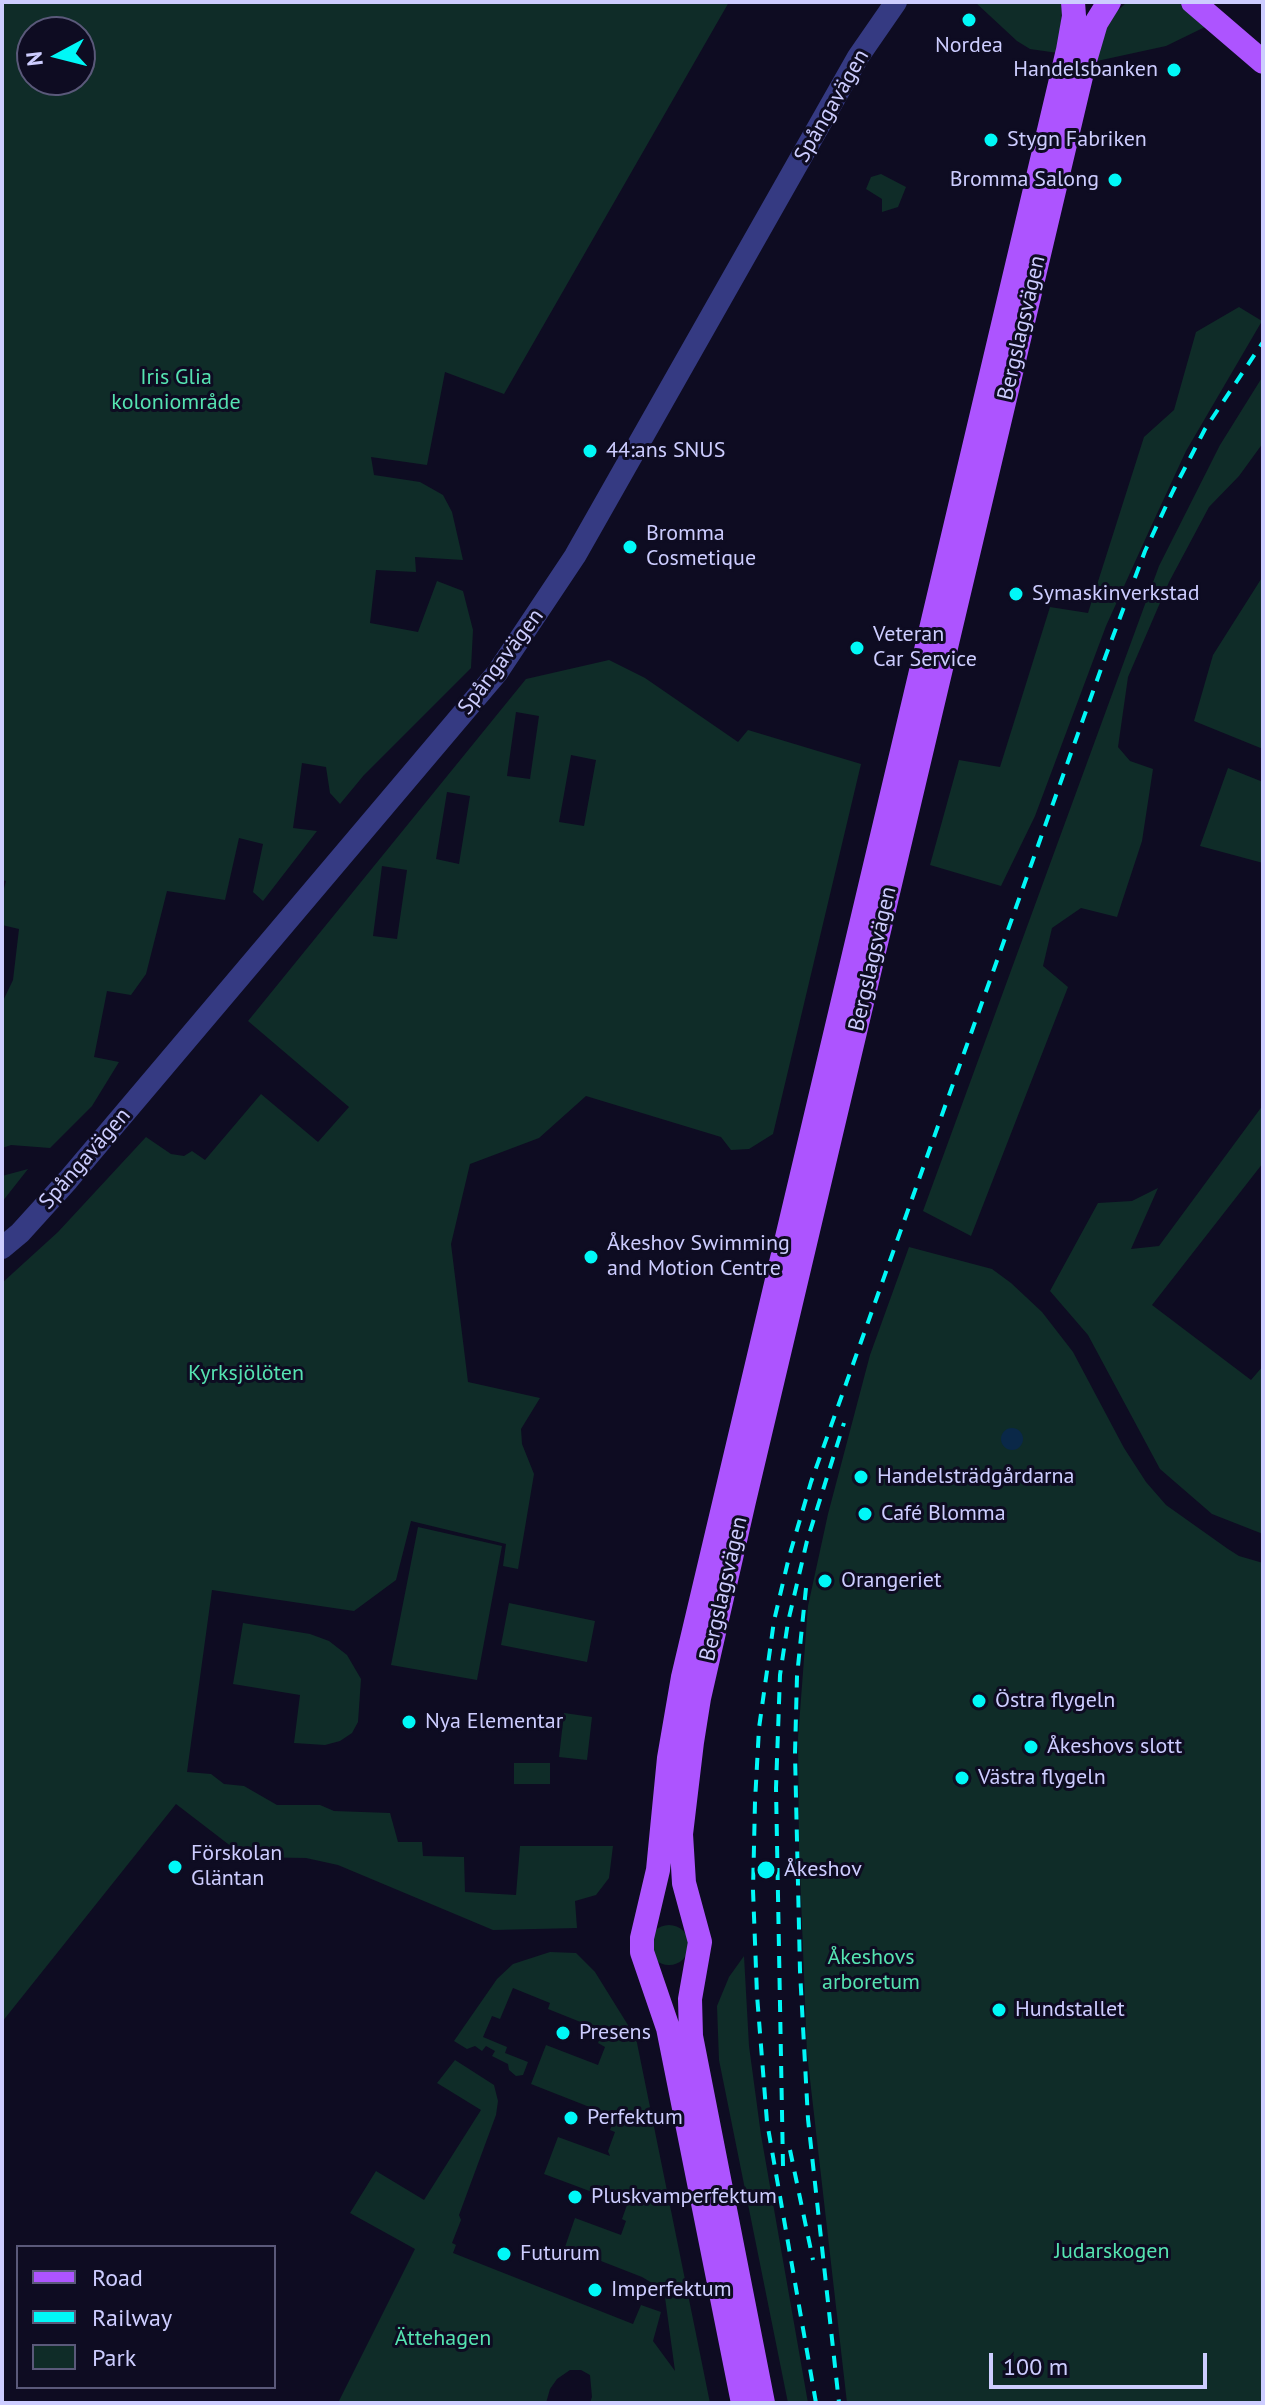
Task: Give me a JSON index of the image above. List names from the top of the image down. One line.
{"streets":{"main road":["Bergslagsvägen"],"street":["Spångavägen"]},"parks":["Iris Glia koloniområde","Kyrksjölöten","Åkeshovs arboretum","Judarskogen","Ättehagen"],"places":["Nordea","Handelsbanken","Stygn Fabriken","Bromma Salong","44:ans SNUS","Bromma Cosmetique","Symaskinverkstad","Veteran Car Service","Åkeshov Swimming and Motion Centre","Handelsträdgårdarna","Café Blomma","Orangeriet","Östra flygeln","Nya Elementar","Åkeshovs slott","Västra flygeln","Förskolan Gläntan","Åkeshov","Hundstallet","Presens","Perfektum","Pluskvamperfektum","Futurum","Imperfektum"],"legend":["Road","Railway","Park"],"scale_bar":"100 m","north":"left"}
